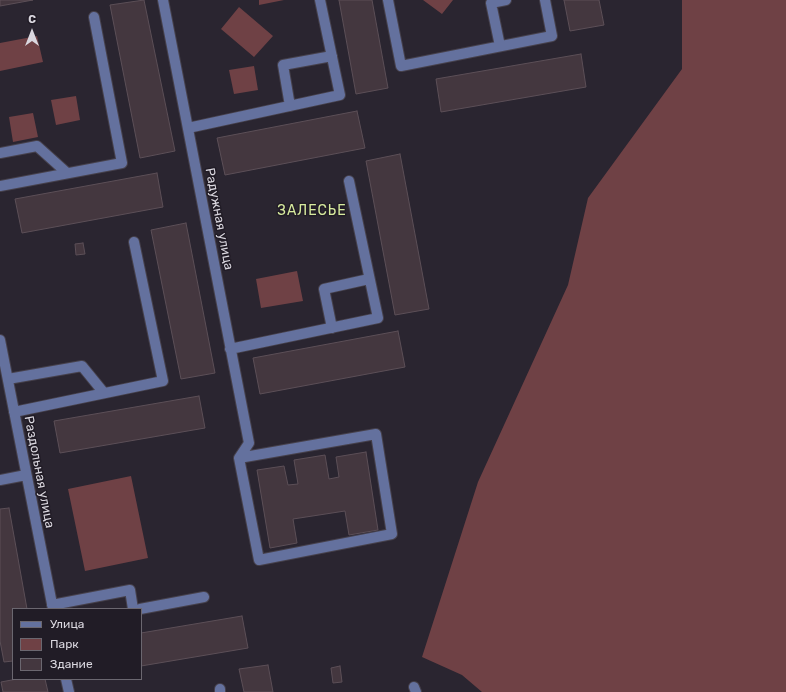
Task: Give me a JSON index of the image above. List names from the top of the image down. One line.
{"streets":{"street":["Радужная улица","Раздольная улица"]},"districts":["ЗАЛЕСЬЕ"],"legend":["Улица","Парк","Здание"],"north":"top"}
